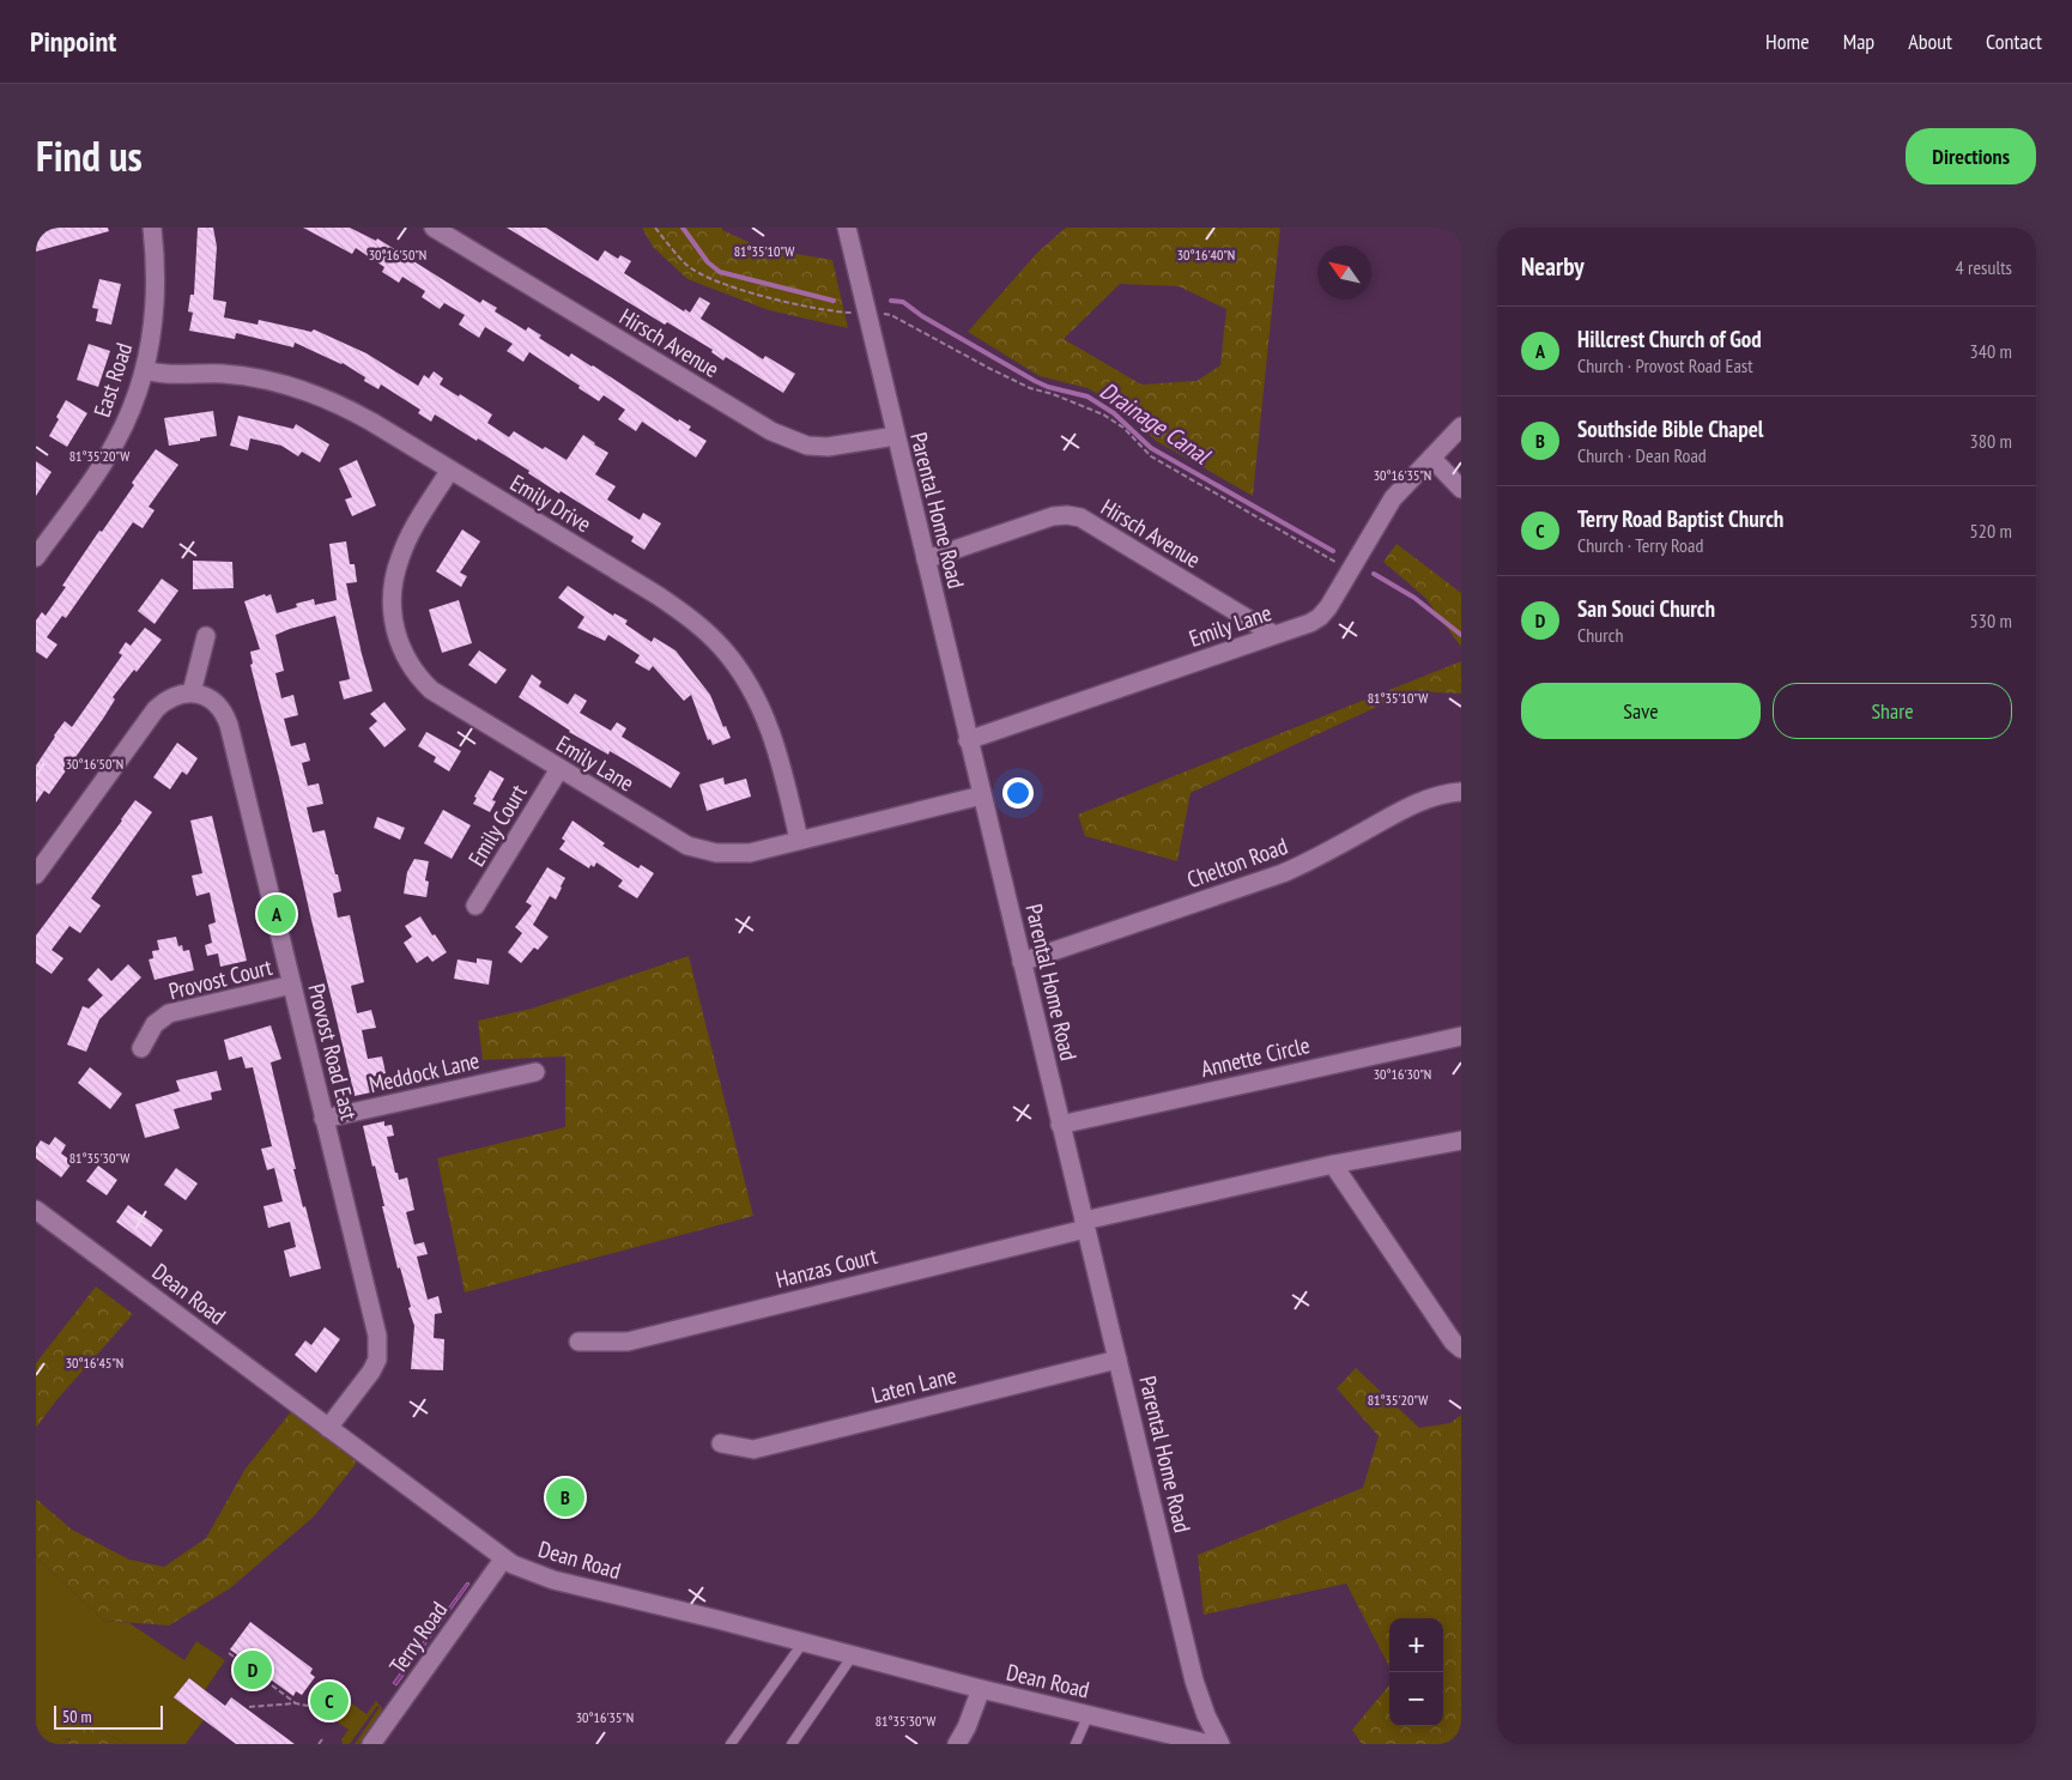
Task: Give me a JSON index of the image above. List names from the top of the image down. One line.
{"streets":{"street":["Hirsch Avenue","East Road","Emily Drive","Parental Home Road","Emily Lane","Emily Court","Chelton Road","Provost Court","Provost Road East","Annette Circle","Meddock Lane","Hanzas Court","Dean Road","Laten Lane","Terry Road"]},"crossings":[["Hirsch Avenue","Parental Home Road"],["Hirsch Avenue","Emily Lane"],["East Road","Emily Drive"],["Emily Drive","Emily Lane"],["Parental Home Road","Emily Lane"],["Parental Home Road","Chelton Road"],["Parental Home Road","Annette Circle"],["Parental Home Road","Hanzas Court"],["Parental Home Road","Laten Lane"],["Emily Lane","Emily Court"],["Provost Court","Provost Road East"],["Provost Road East","Meddock Lane"],["Provost Road East","Dean Road"],["Dean Road","Terry Road"]],"water":["Drainage Canal"],"scale_bar":"50 m","north":"top left","page":{"header":"Pinpoint","nav":["Home","Map","About","Contact"],"title":"Find us","buttons":["Directions",["Save","Share"]],"heading":["Nearby","4 results"],"list":[{"mark":"A","name":"Hillcrest Church of God","note":"Church · Provost Road East","value":"340 m"},{"mark":"B","name":"Southside Bible Chapel","note":"Church · Dean Road","value":"380 m"},{"mark":"C","name":"Terry Road Baptist Church","note":"Church · Terry Road","value":"520 m"},{"mark":"D","name":"San Souci Church","note":"Church","value":"530 m"}],"pins":["A","B","D","C"],"map_buttons":["+","−"],"scale":"50 m"},"coordinates":["81°35'10\"W","30°16'50\"N","30°16'40\"N","81°35'20\"W","30°16'35\"N","30°16'30\"N","81°35'30\"W","30°16'45\"N"]}
